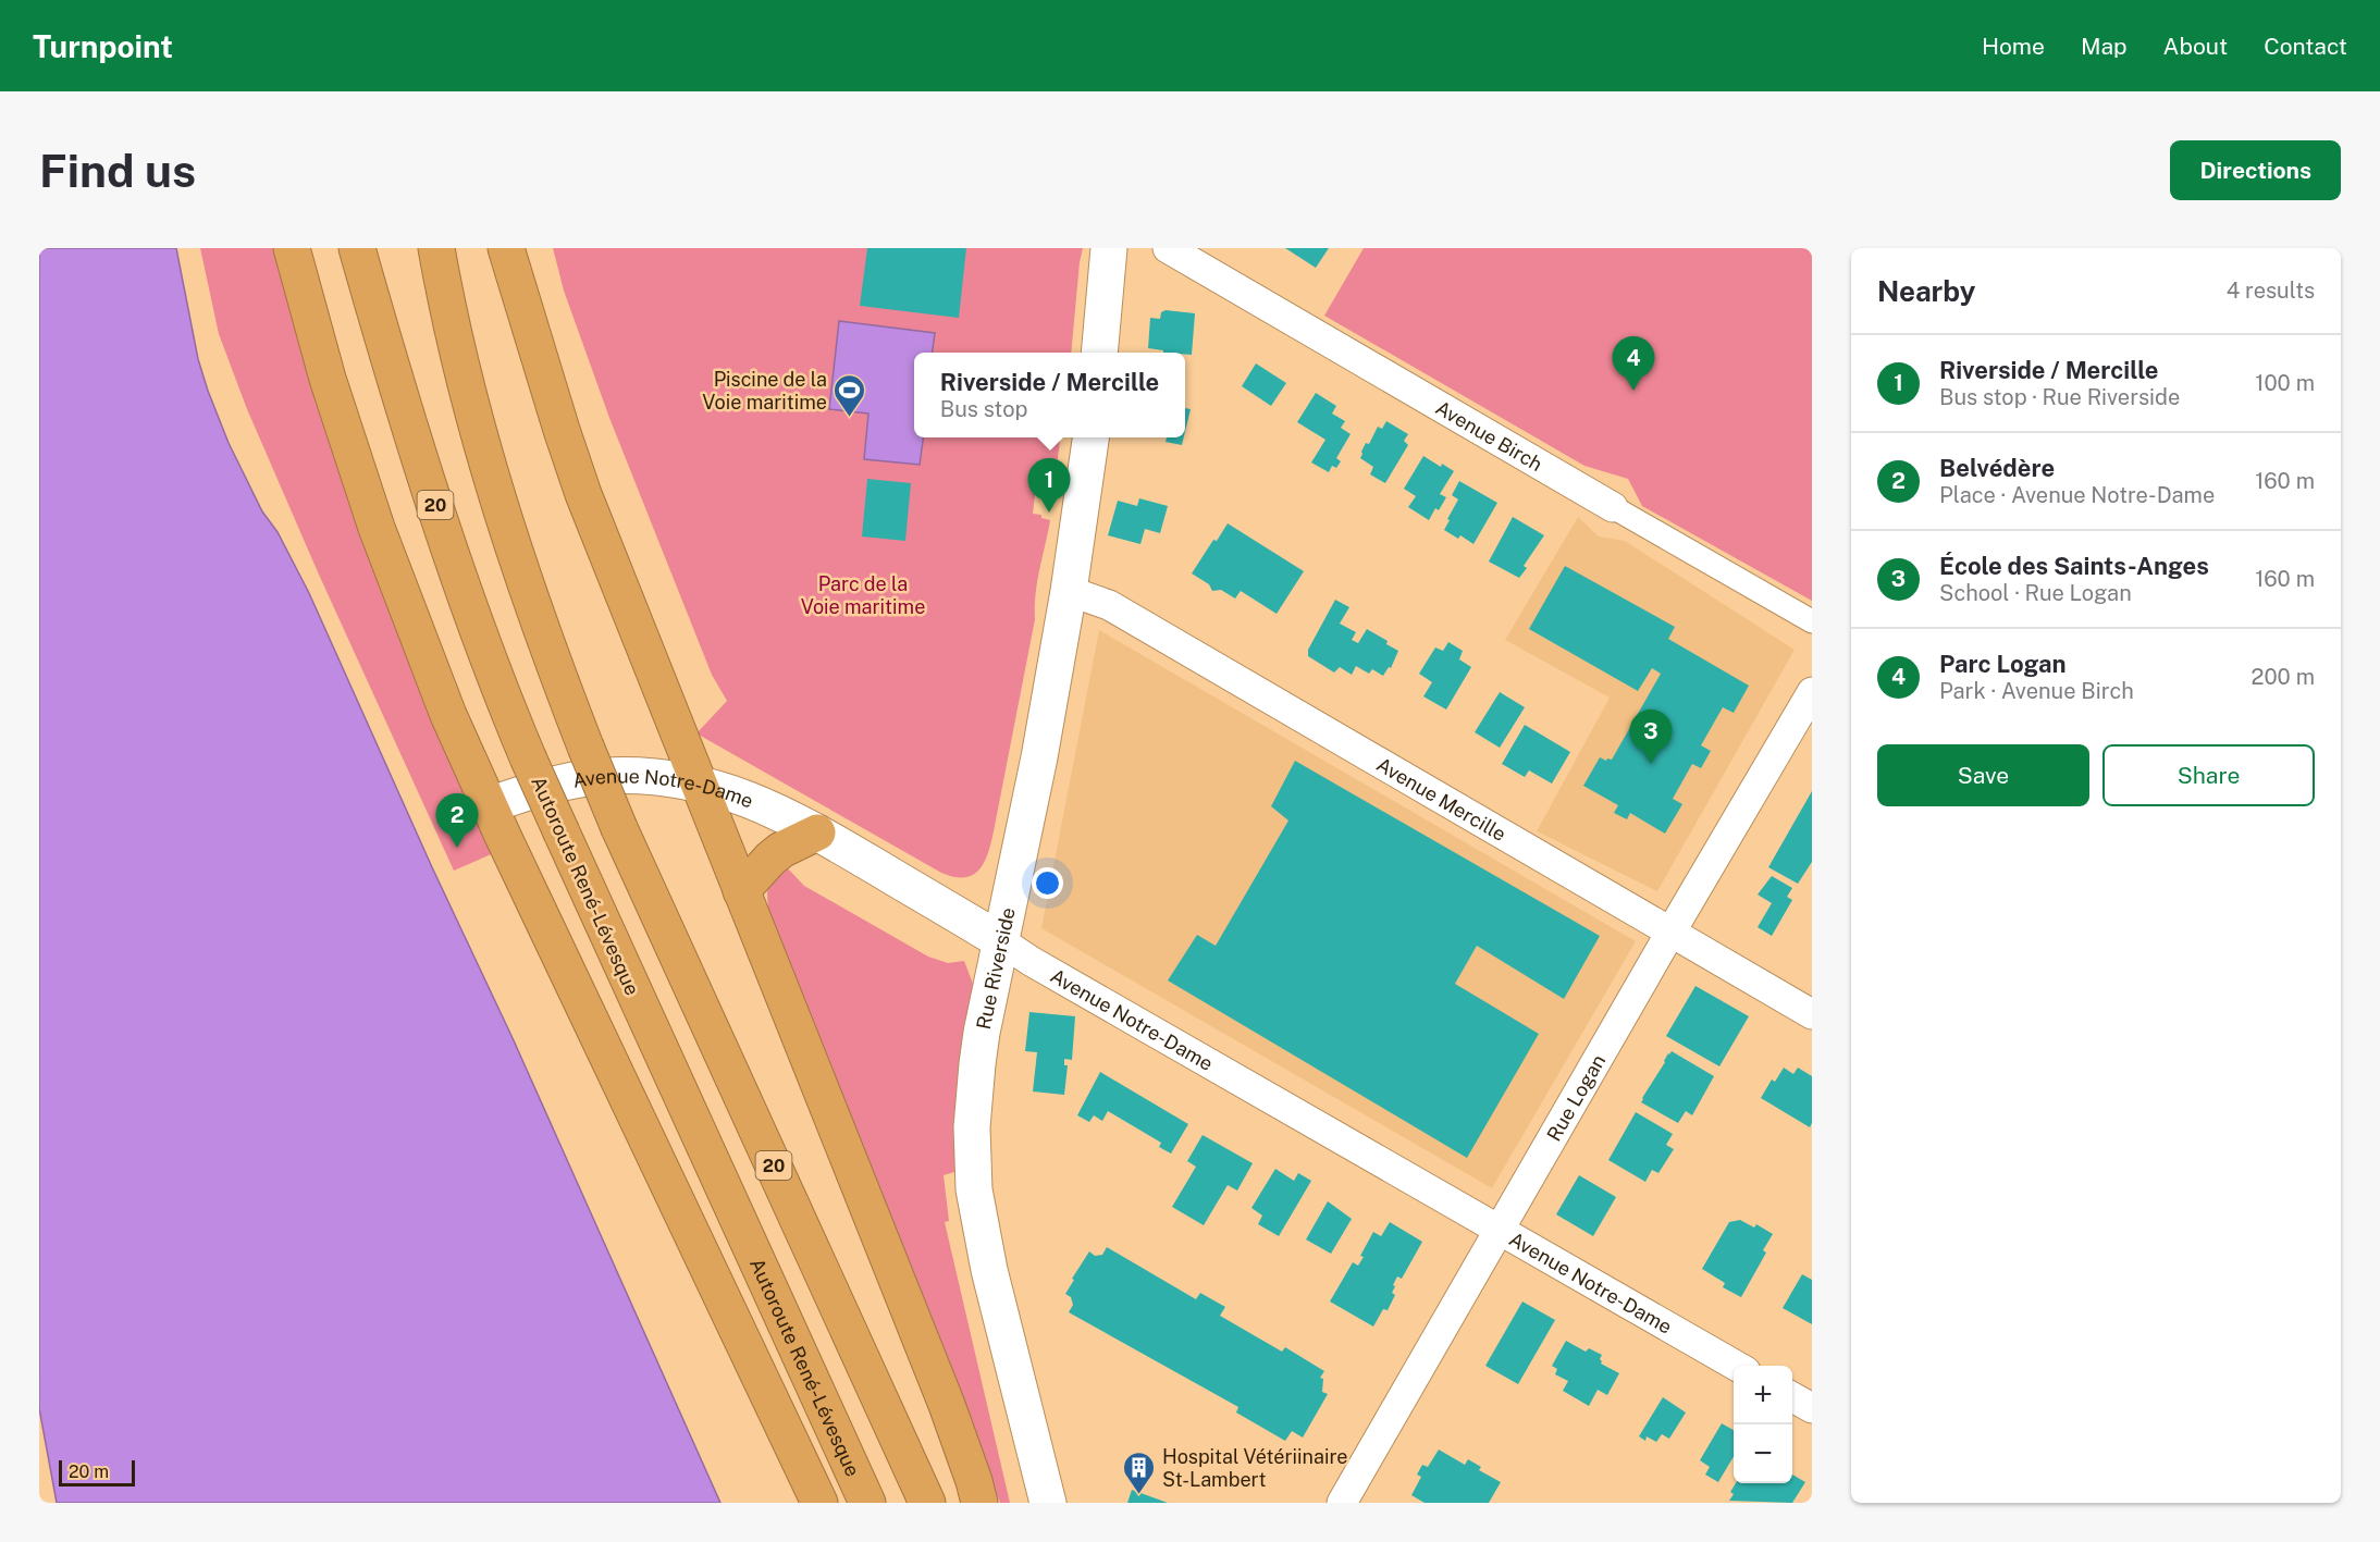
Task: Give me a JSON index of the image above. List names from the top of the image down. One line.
{"streets":{"highway":["20","Autoroute René-Lévesque"],"street":["Avenue Birch","Avenue Notre-Dame","Avenue Mercille","Rue Riverside","Rue Logan"]},"crossings":[["Avenue Notre-Dame","Rue Riverside"],["Avenue Notre-Dame","Rue Logan"],["Avenue Mercille","Rue Riverside"],["Avenue Mercille","Rue Logan"]],"parks":["Parc de la Voie maritime"],"places":{"sports":["Piscine de la Voie maritime"],"building":["Hospital Vétériinaire St-Lambert"]},"scale_bar":"20 m","page":{"header":"Turnpoint","nav":["Home","Map","About","Contact"],"buttons":["Directions",["Save","Share"]],"title":"Find us","heading":["Nearby","4 results"],"list":[{"mark":"1","name":"Riverside / Mercille","note":"Bus stop · Rue Riverside","value":"100 m"},{"mark":"2","name":"Belvédère","note":"Place · Avenue Notre-Dame","value":"160 m"},{"mark":"3","name":"École des Saints-Anges","note":"School · Rue Logan","value":"160 m"},{"mark":"4","name":"Parc Logan","note":"Park · Avenue Birch","value":"200 m"}],"pins":["4","1","3","2"],"popup":["Riverside / Mercille","Bus stop"],"map_buttons":["+","−"],"scale":"20 m"}}
